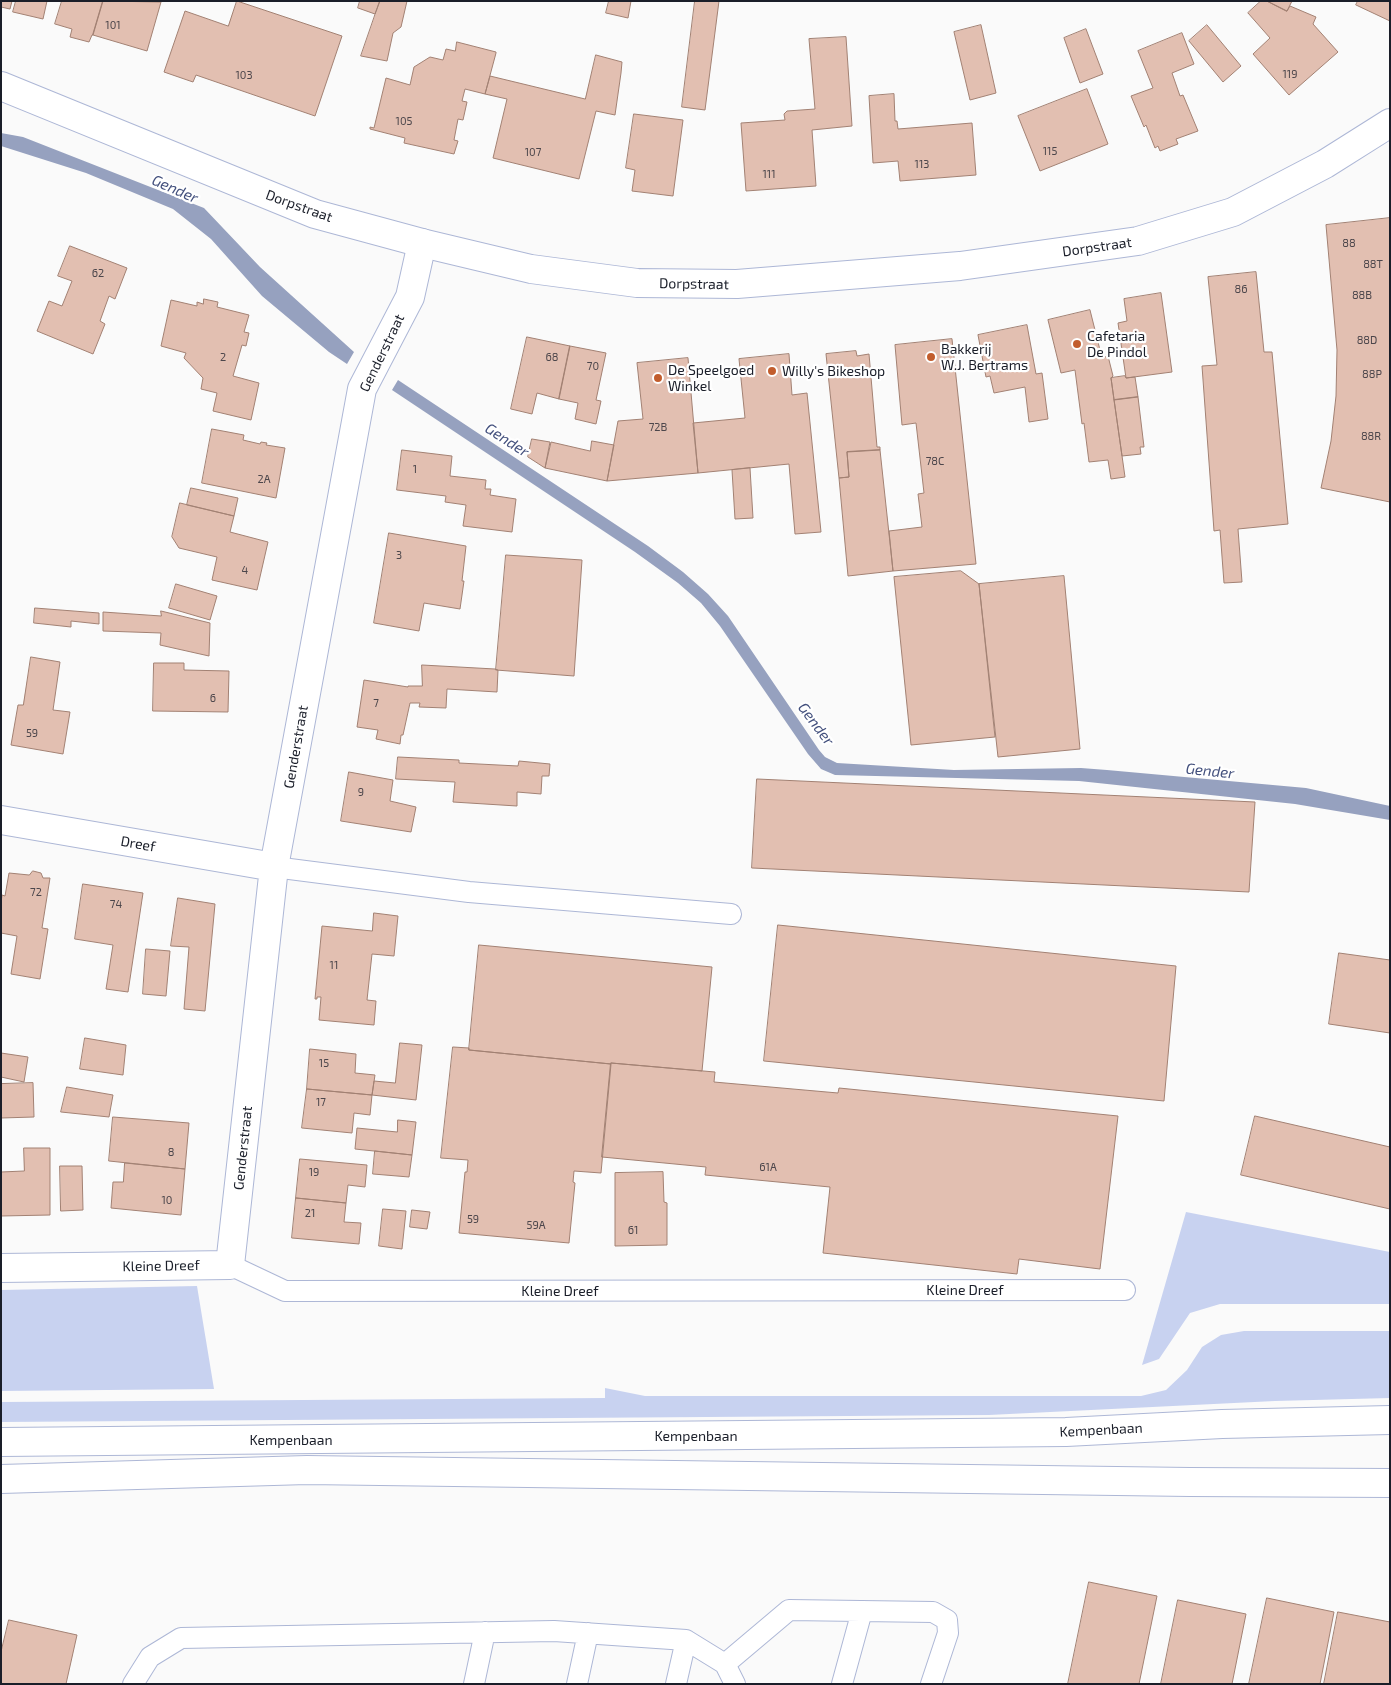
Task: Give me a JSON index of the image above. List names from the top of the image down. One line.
{"streets":{"street":["Dorpstraat","Genderstraat","Dreef","Kleine Dreef","Kempenbaan"]},"crossings":[["Dorpstraat","Genderstraat"],["Genderstraat","Dreef"],["Genderstraat","Kleine Dreef"]],"water":["Gender"],"places":["Cafetaria De Pindol","Bakkerij W.J. Bertrams","Willy's Bikeshop","De Speelgoed Winkel"],"house_numbers":["101","119","103","105","115","107","113","111","88","88T","62","86","88B","88D","2","68","70","88P","72B","88R","78C","1","2A","3","4","6","7","59","9","72","74","11","15","17","8","61A","19","10","21","59","59A","61"]}
